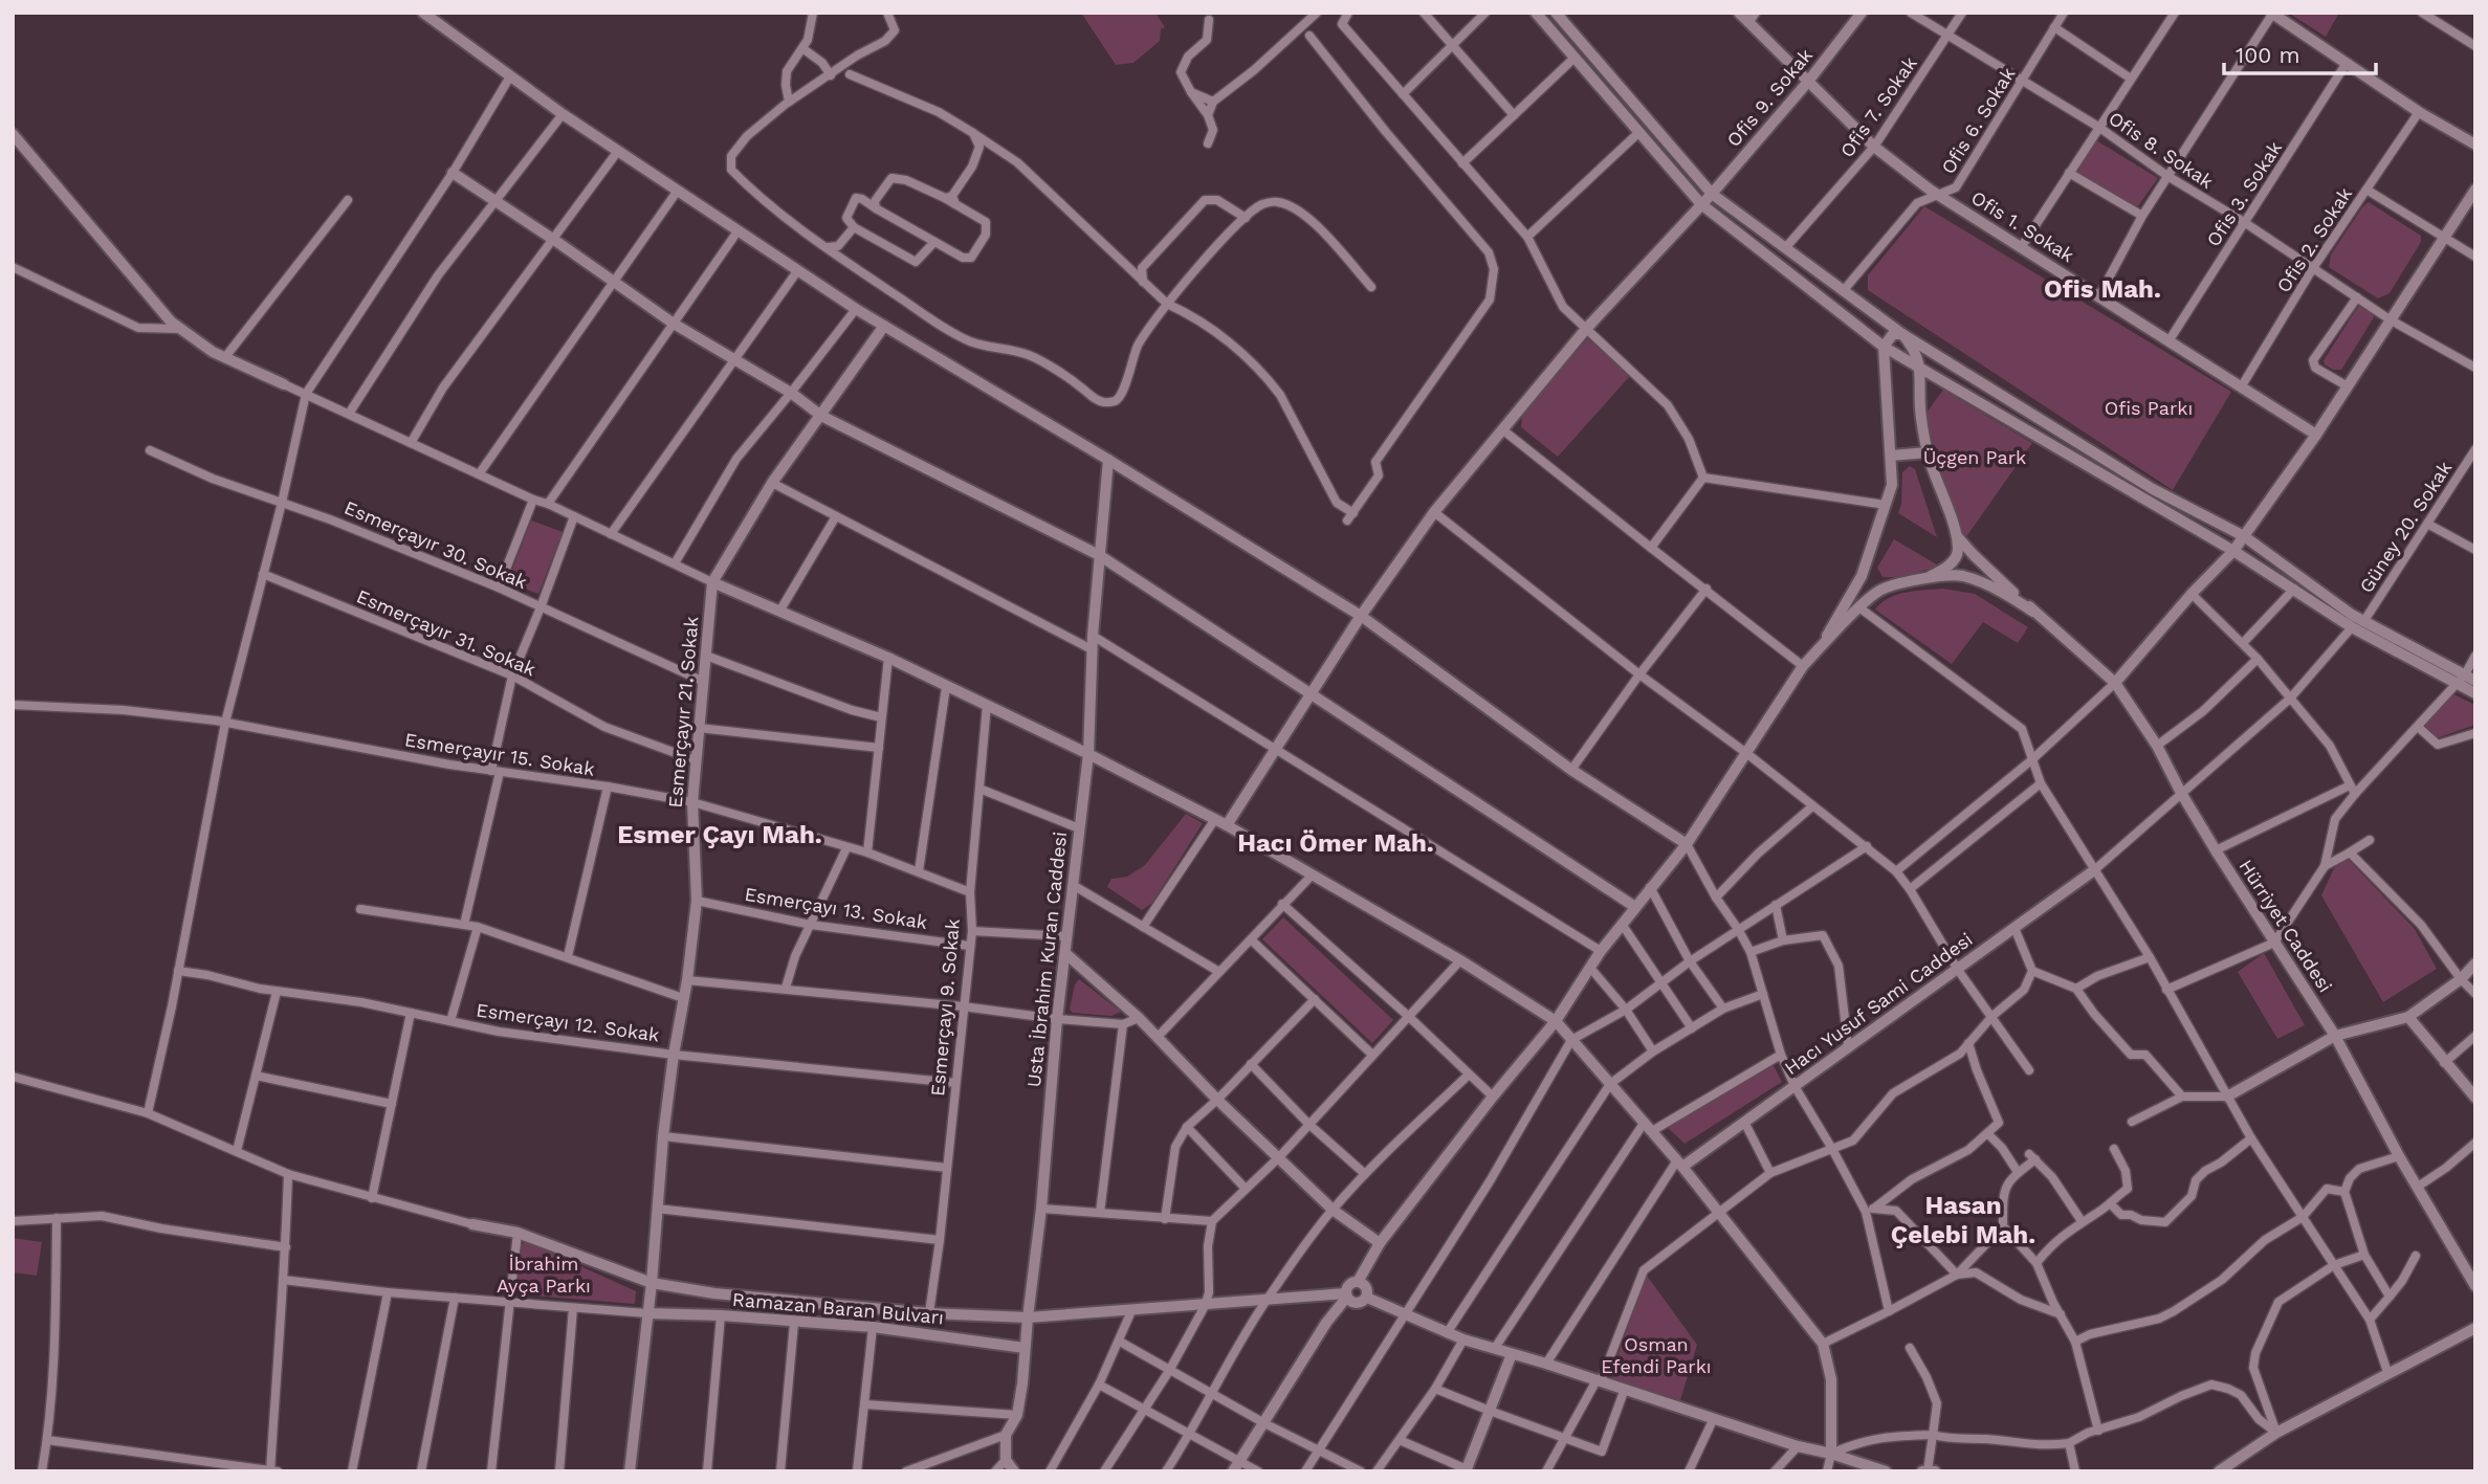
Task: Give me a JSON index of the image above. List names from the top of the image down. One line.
{"streets":{"street":["Ofis 9. Sokak","Ofis 7. Sokak","Ofis 6. Sokak","Ofis 8. Sokak","Ofis 3. Sokak","Ofis 1. Sokak","Ofis 2. Sokak","Güney 20. Sokak","Esmerçayır 30. Sokak","Esmerçayır 31. Sokak","Esmerçayır 21. Sokak","Esmerçayır 15. Sokak","Esmerçayı 13. Sokak","Hürriyet Caddesi","Usta İbrahim Kuran Caddesi","Hacı Yusuf Sami Caddesi","Esmerçayı 9. Sokak","Esmerçayı 12. Sokak","Ramazan Baran Bulvarı"]},"crossings":[["Ofis 9. Sokak","Ofis 1. Sokak"],["Ofis 7. Sokak","Ofis 8. Sokak"],["Ofis 7. Sokak","Ofis 1. Sokak"],["Ofis 6. Sokak","Ofis 8. Sokak"],["Ofis 6. Sokak","Ofis 1. Sokak"],["Ofis 8. Sokak","Ofis 3. Sokak"],["Ofis 8. Sokak","Ofis 2. Sokak"],["Ofis 3. Sokak","Ofis 1. Sokak"],["Ofis 1. Sokak","Ofis 2. Sokak"],["Esmerçayır 30. Sokak","Esmerçayır 21. Sokak"],["Esmerçayır 31. Sokak","Esmerçayır 21. Sokak"],["Esmerçayır 21. Sokak","Esmerçayır 15. Sokak"],["Esmerçayır 21. Sokak","Esmerçayı 13. Sokak"],["Esmerçayır 21. Sokak","Esmerçayı 12. Sokak"],["Esmerçayır 21. Sokak","Ramazan Baran Bulvarı"],["Esmerçayır 15. Sokak","Esmerçayı 9. Sokak"],["Esmerçayı 13. Sokak","Esmerçayı 9. Sokak"],["Usta İbrahim Kuran Caddesi","Ramazan Baran Bulvarı"],["Esmerçayı 9. Sokak","Esmerçayı 12. Sokak"],["Esmerçayı 9. Sokak","Ramazan Baran Bulvarı"]],"districts":["Ofis Mah.","Esmer Çayı Mah.","Hacı Ömer Mah.","Hasan Çelebi Mah."],"parks":["Ofis Parkı","Üçgen Park","İbrahim Ayça Parkı","Osman Efendi Parkı"],"scale_bar":"100 m"}
